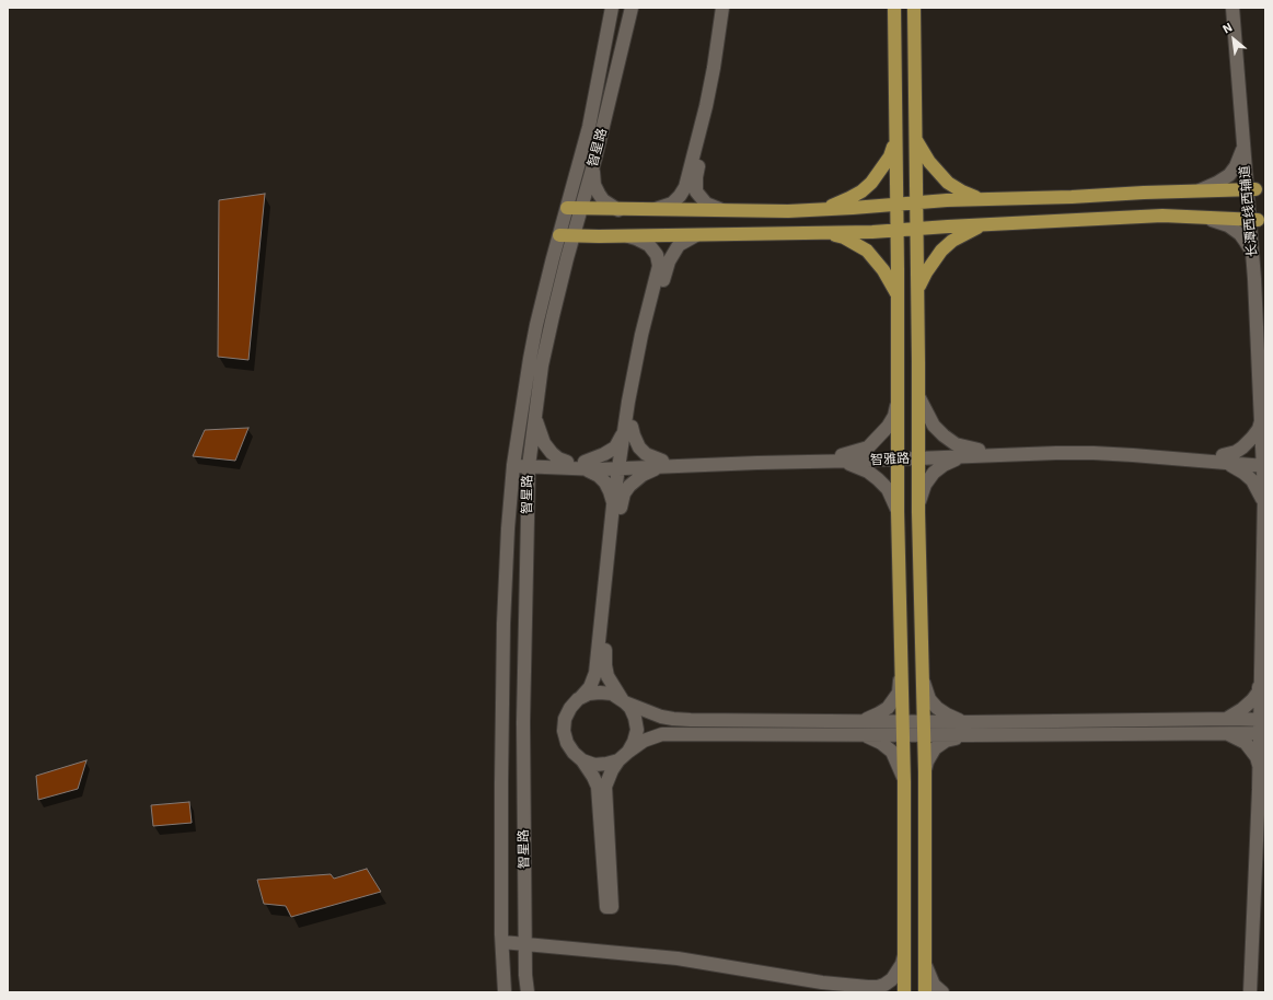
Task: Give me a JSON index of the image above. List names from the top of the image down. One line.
{"streets":{"street":["智星路","长潭西线西辅道","智雅路"]},"crossings":[["智星路","智雅路"],["长潭西线西辅道","智雅路"]],"north":"top left"}
